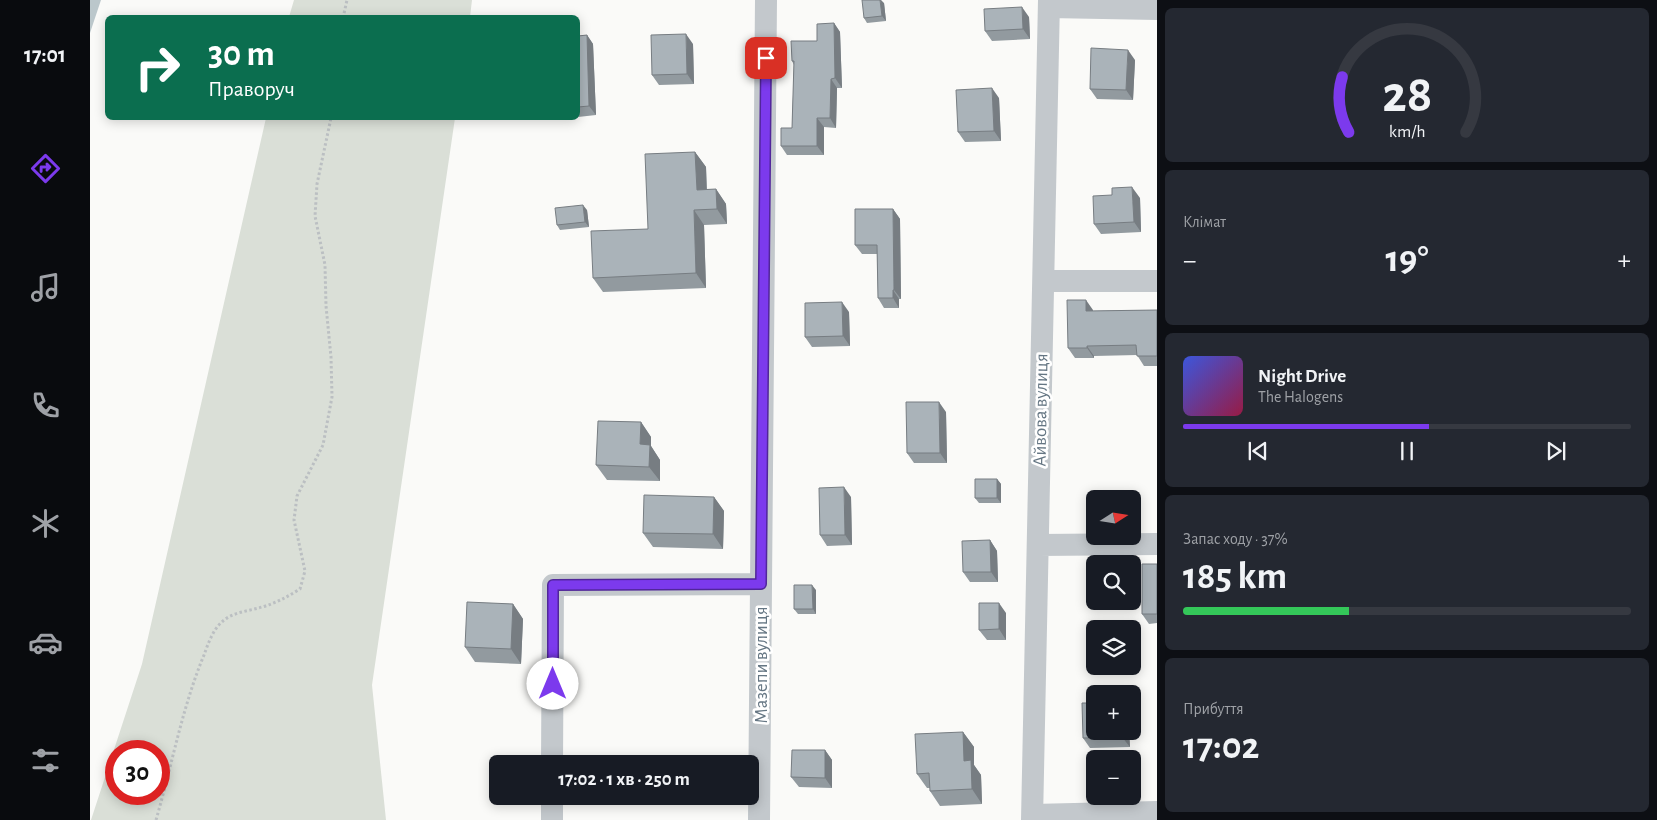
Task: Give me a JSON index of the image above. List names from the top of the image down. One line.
{"streets":{"street":["Айвова вулиця","Мазепи вулиця"]},"north":"right","page":{"tabs":"17:01","turn":["30 m","Праворуч"],"tile":["Клімат",["Запас ходу · 37%","185 km"],["Прибуття","17:02"]],"heat":["−","19°","+"],"song":["Night Drive","The Halogens"],"map_buttons":["+","−"],"limit":"30","trip":"17:02 · 1 хв · 250 m","gauge":["28","km/h"]}}
